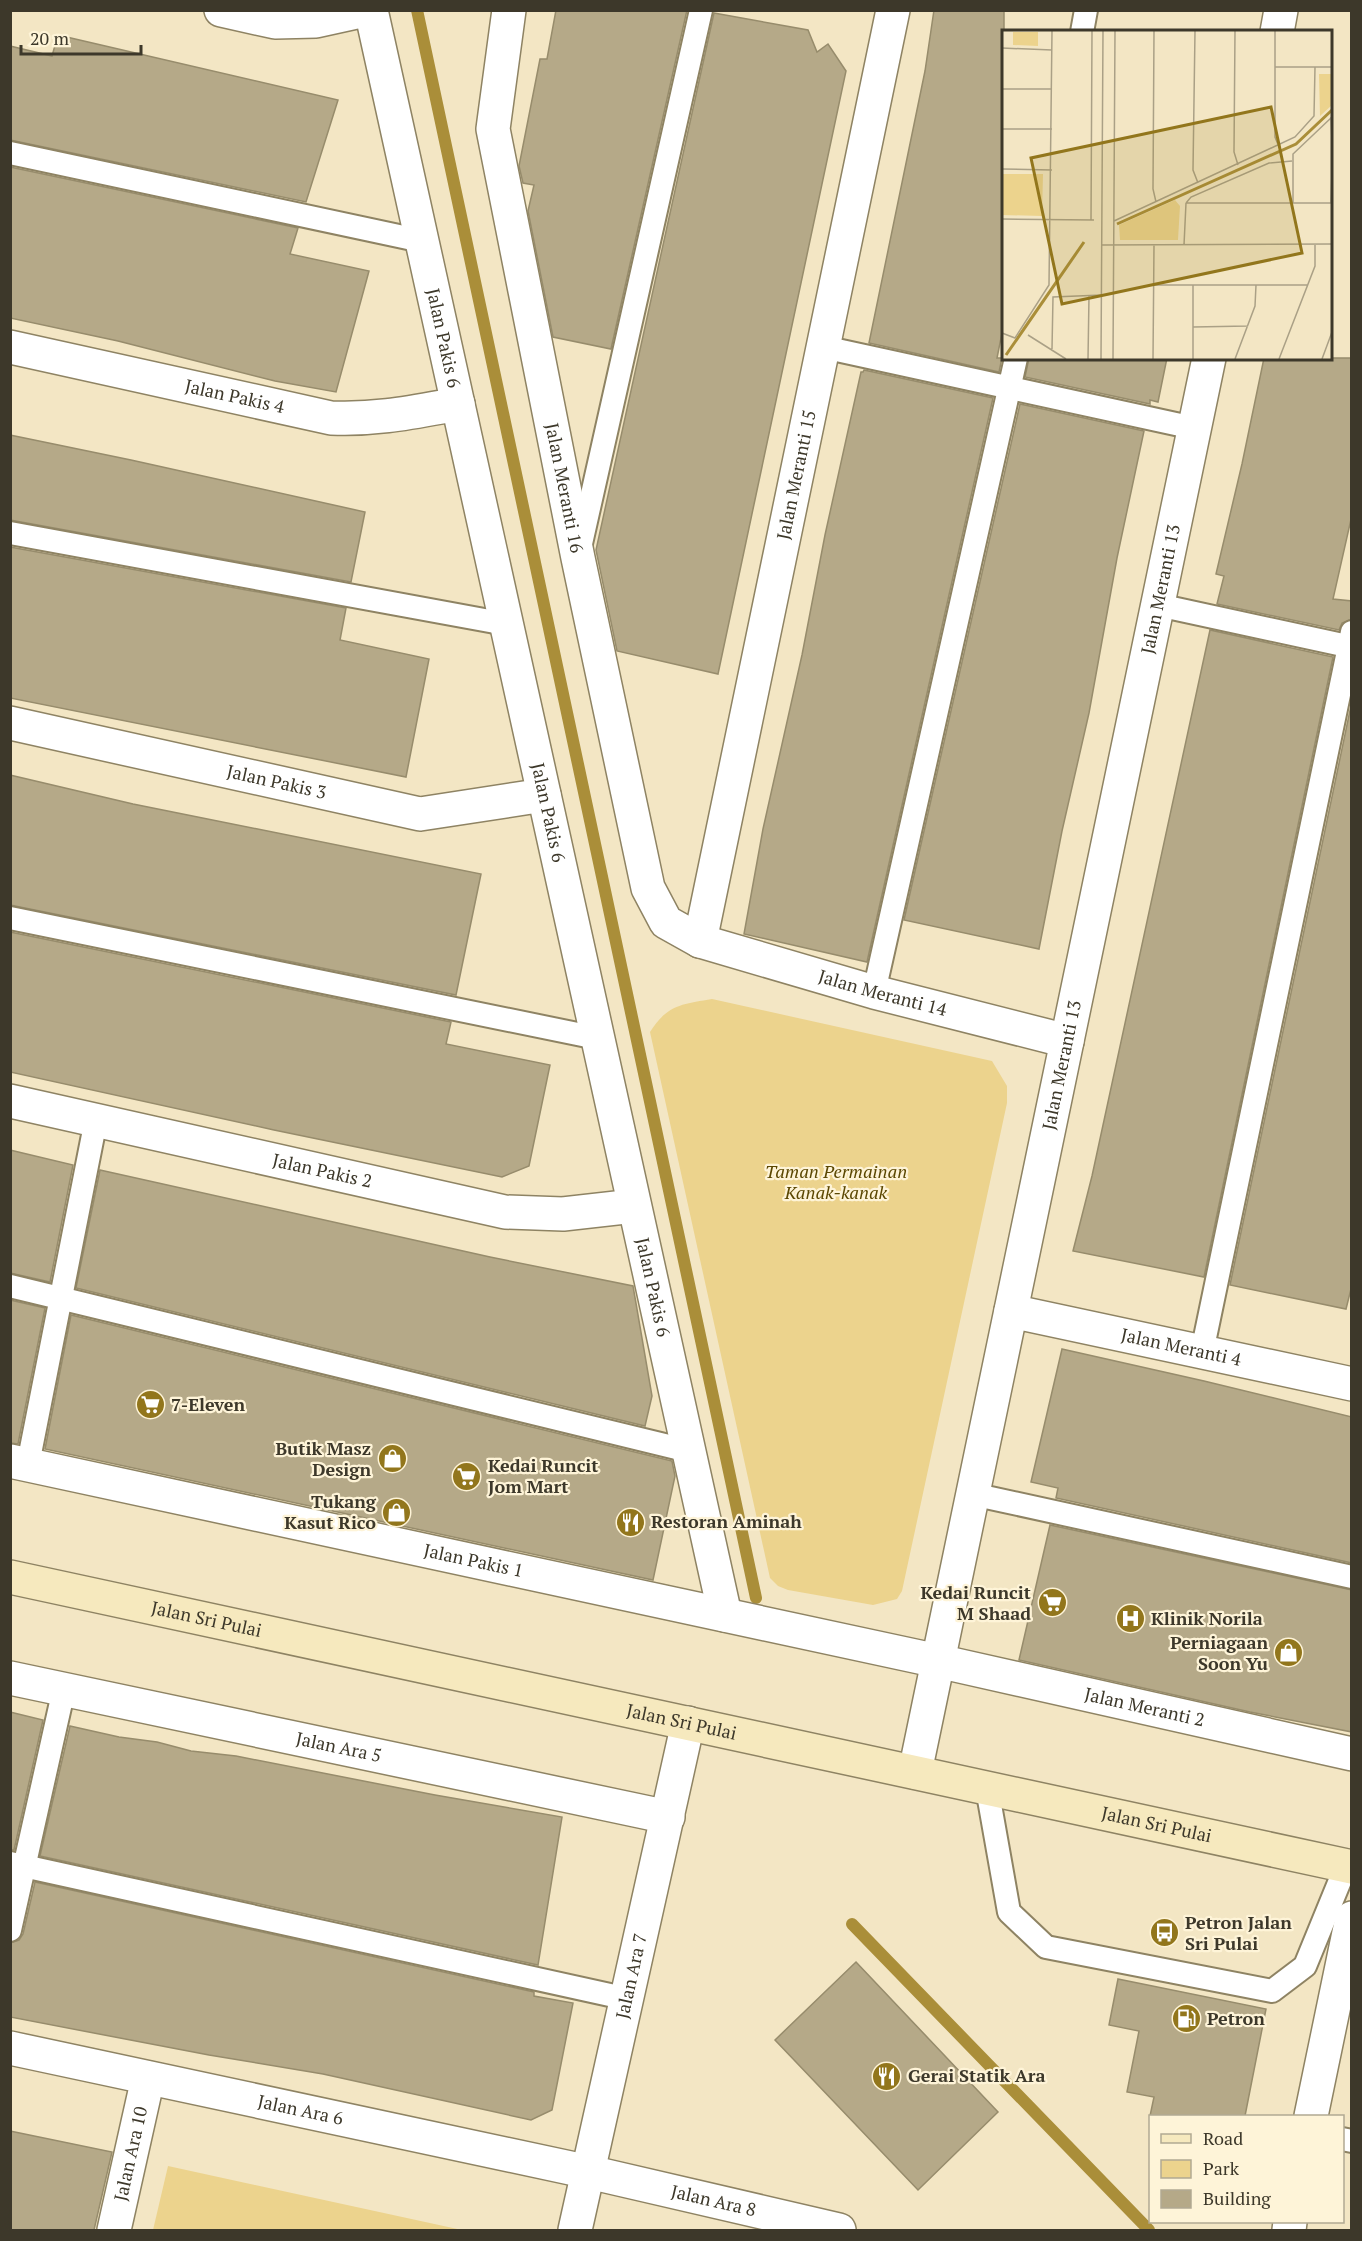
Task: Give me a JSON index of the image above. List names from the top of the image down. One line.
{"streets":{"street":["Jalan Pakis 6","Jalan Pakis 4","Jalan Meranti 15","Jalan Meranti 16","Jalan Meranti 13","Jalan Pakis 3","Jalan Meranti 14","Jalan Pakis 2","Jalan Meranti 4","Jalan Pakis 1","Jalan Sri Pulai","Jalan Meranti 2","Jalan Ara 5","Jalan Ara 7","Jalan Ara 6","Jalan Ara 10","Jalan Ara 8"]},"crossings":[["Jalan Pakis 6","Jalan Pakis 4"],["Jalan Pakis 6","Jalan Pakis 3"],["Jalan Pakis 6","Jalan Pakis 2"],["Jalan Pakis 6","Jalan Pakis 1"],["Jalan Meranti 15","Jalan Meranti 16"],["Jalan Meranti 15","Jalan Meranti 14"],["Jalan Meranti 16","Jalan Meranti 14"],["Jalan Meranti 13","Jalan Meranti 14"],["Jalan Meranti 13","Jalan Meranti 4"],["Jalan Meranti 13","Jalan Pakis 1"],["Jalan Meranti 13","Jalan Sri Pulai"],["Jalan Meranti 13","Jalan Meranti 2"],["Jalan Pakis 1","Jalan Meranti 2"],["Jalan Sri Pulai","Jalan Ara 7"],["Jalan Ara 5","Jalan Ara 7"],["Jalan Ara 7","Jalan Ara 6"],["Jalan Ara 7","Jalan Ara 8"],["Jalan Ara 6","Jalan Ara 10"],["Jalan Ara 6","Jalan Ara 8"]],"parks":["Taman Permainan Kanak-kanak"],"places":{"supermarket":["7-Eleven","Kedai Runcit Jom Mart","Kedai Runcit M Shaad"],"shop":["Butik Masz Design","Tukang Kasut Rico","Perniagaan Soon Yu"],"restaurant":["Restoran Aminah","Gerai Statik Ara"],"hospital":["Klinik Norila"],"bus stop":["Petron Jalan Sri Pulai"],"fuel station":["Petron"]},"legend":["Road","Park","Building"],"scale_bar":"20 m"}
